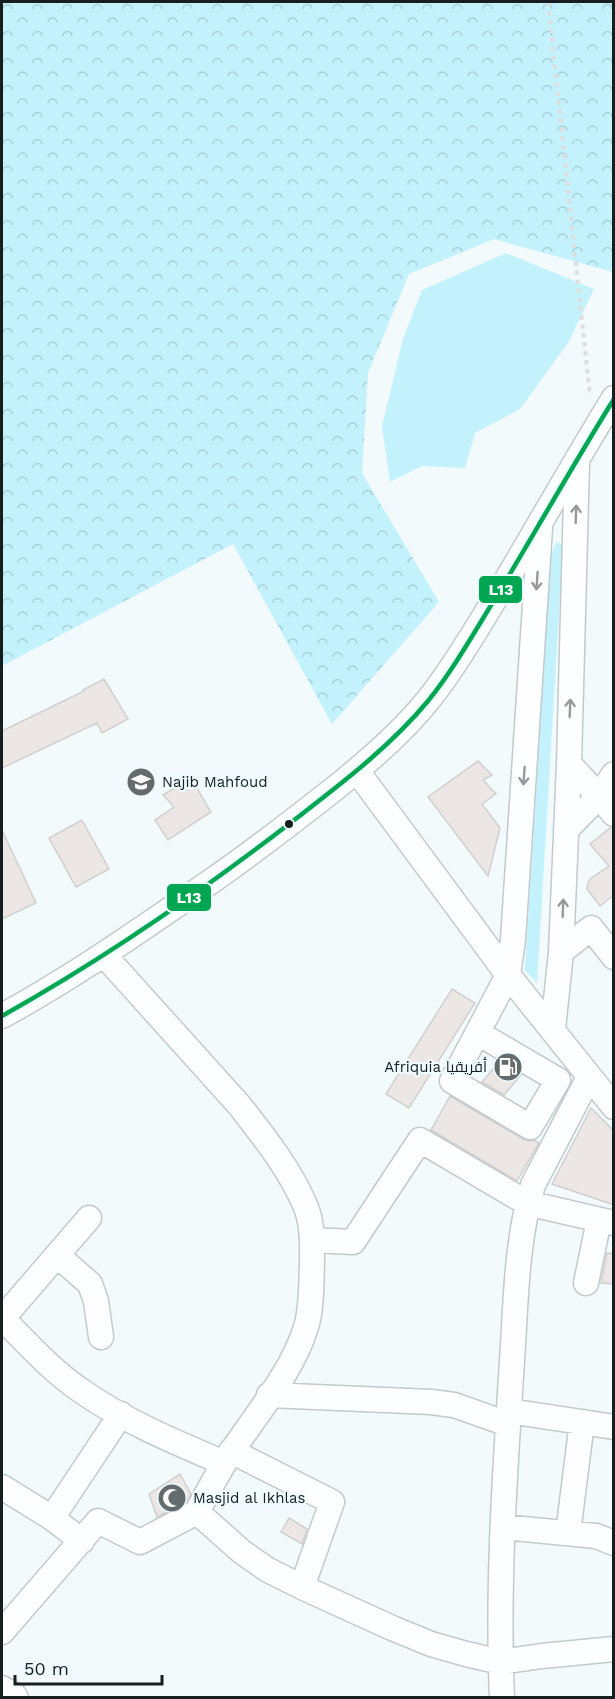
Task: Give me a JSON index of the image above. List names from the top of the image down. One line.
{"places":{"school or university":["Najib Mahfoud"],"fuel station":["Afriquia أفريقيا"],"mosque":["Masjid al Ikhlas"]},"lines":["transit line L13"],"scale_bar":"50 m"}
